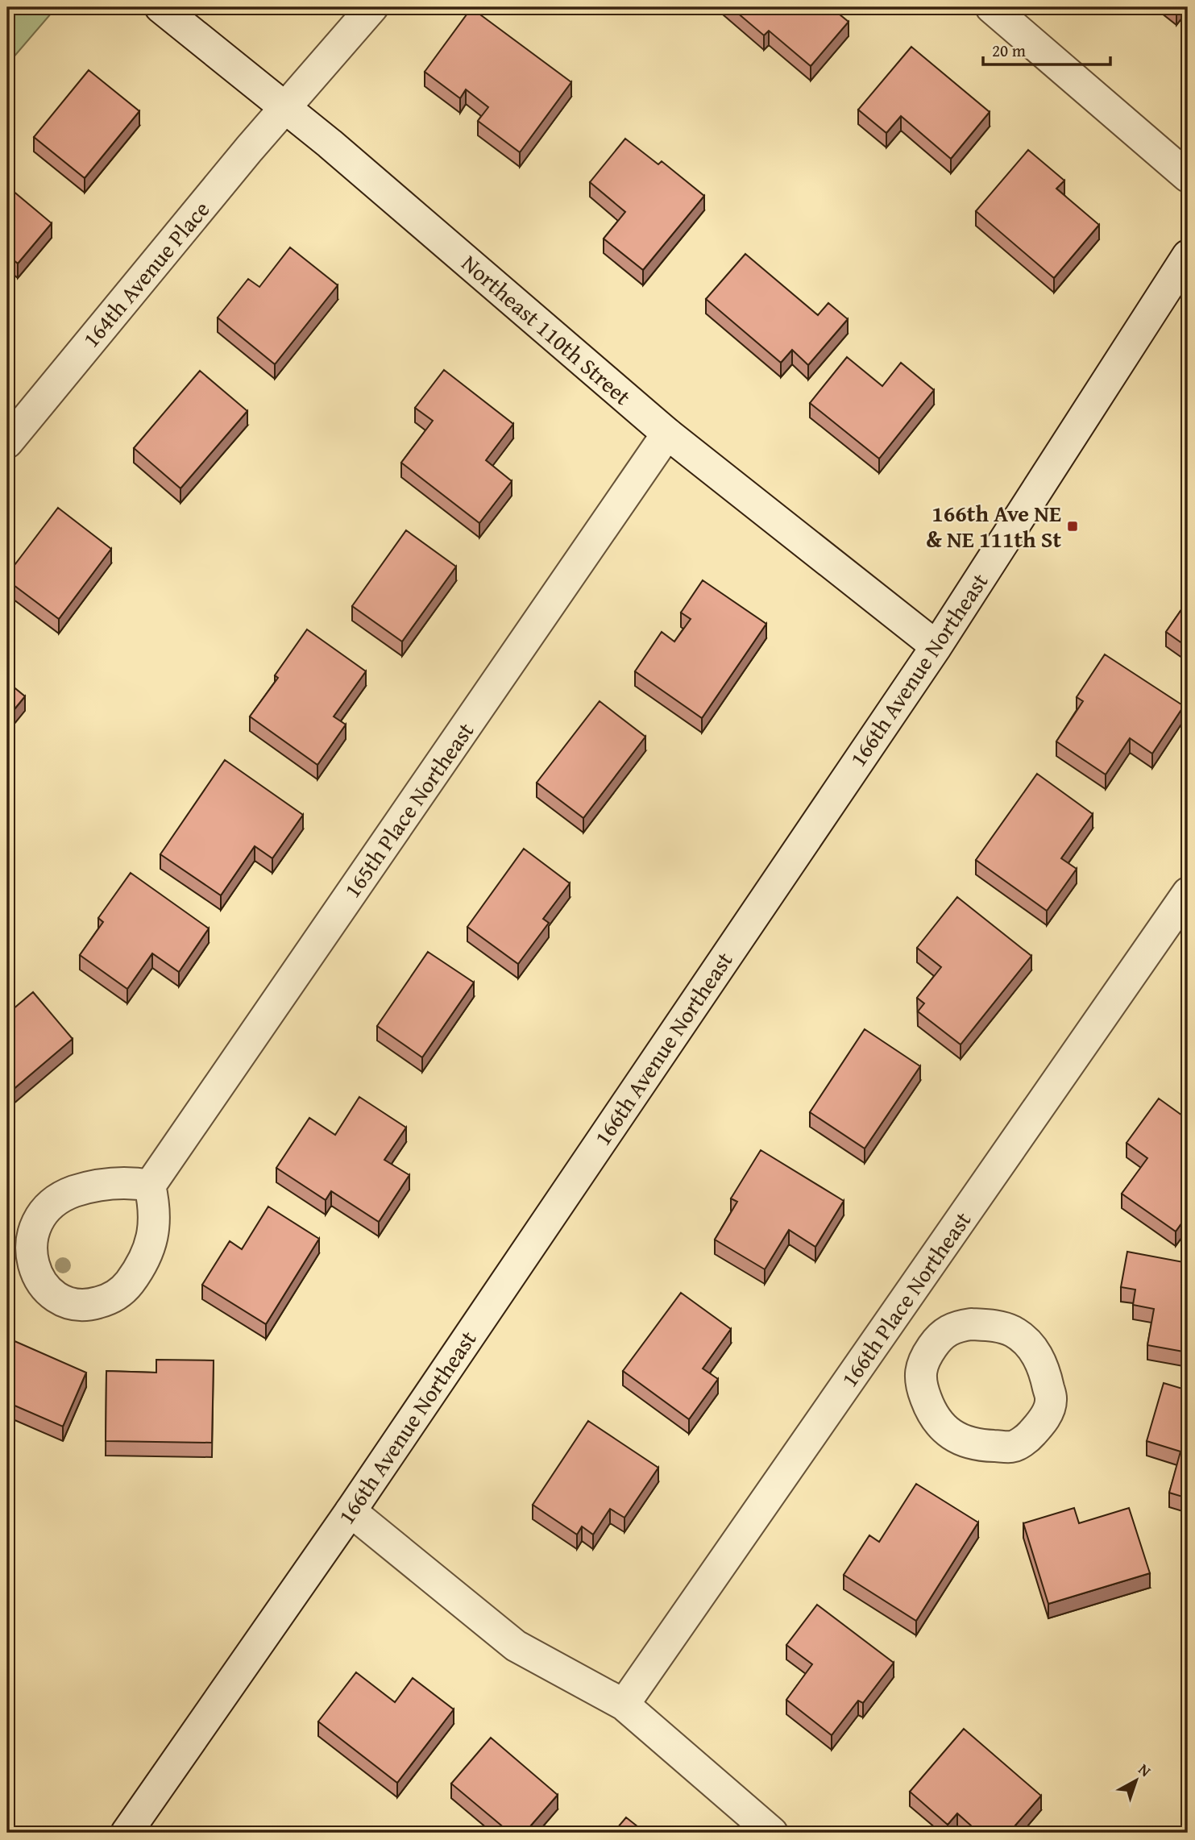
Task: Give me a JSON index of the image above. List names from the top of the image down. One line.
{"streets":{"street":["164th Avenue Place","Northeast 110th Street","166th Avenue Northeast","165th Place Northeast","166th Place Northeast"]},"crossings":[["164th Avenue Place","Northeast 110th Street"],["Northeast 110th Street","166th Avenue Northeast"],["Northeast 110th Street","165th Place Northeast"]],"places":{"transit":["166th Ave NE & NE 111th St"]},"scale_bar":"20 m","north":"top right"}
